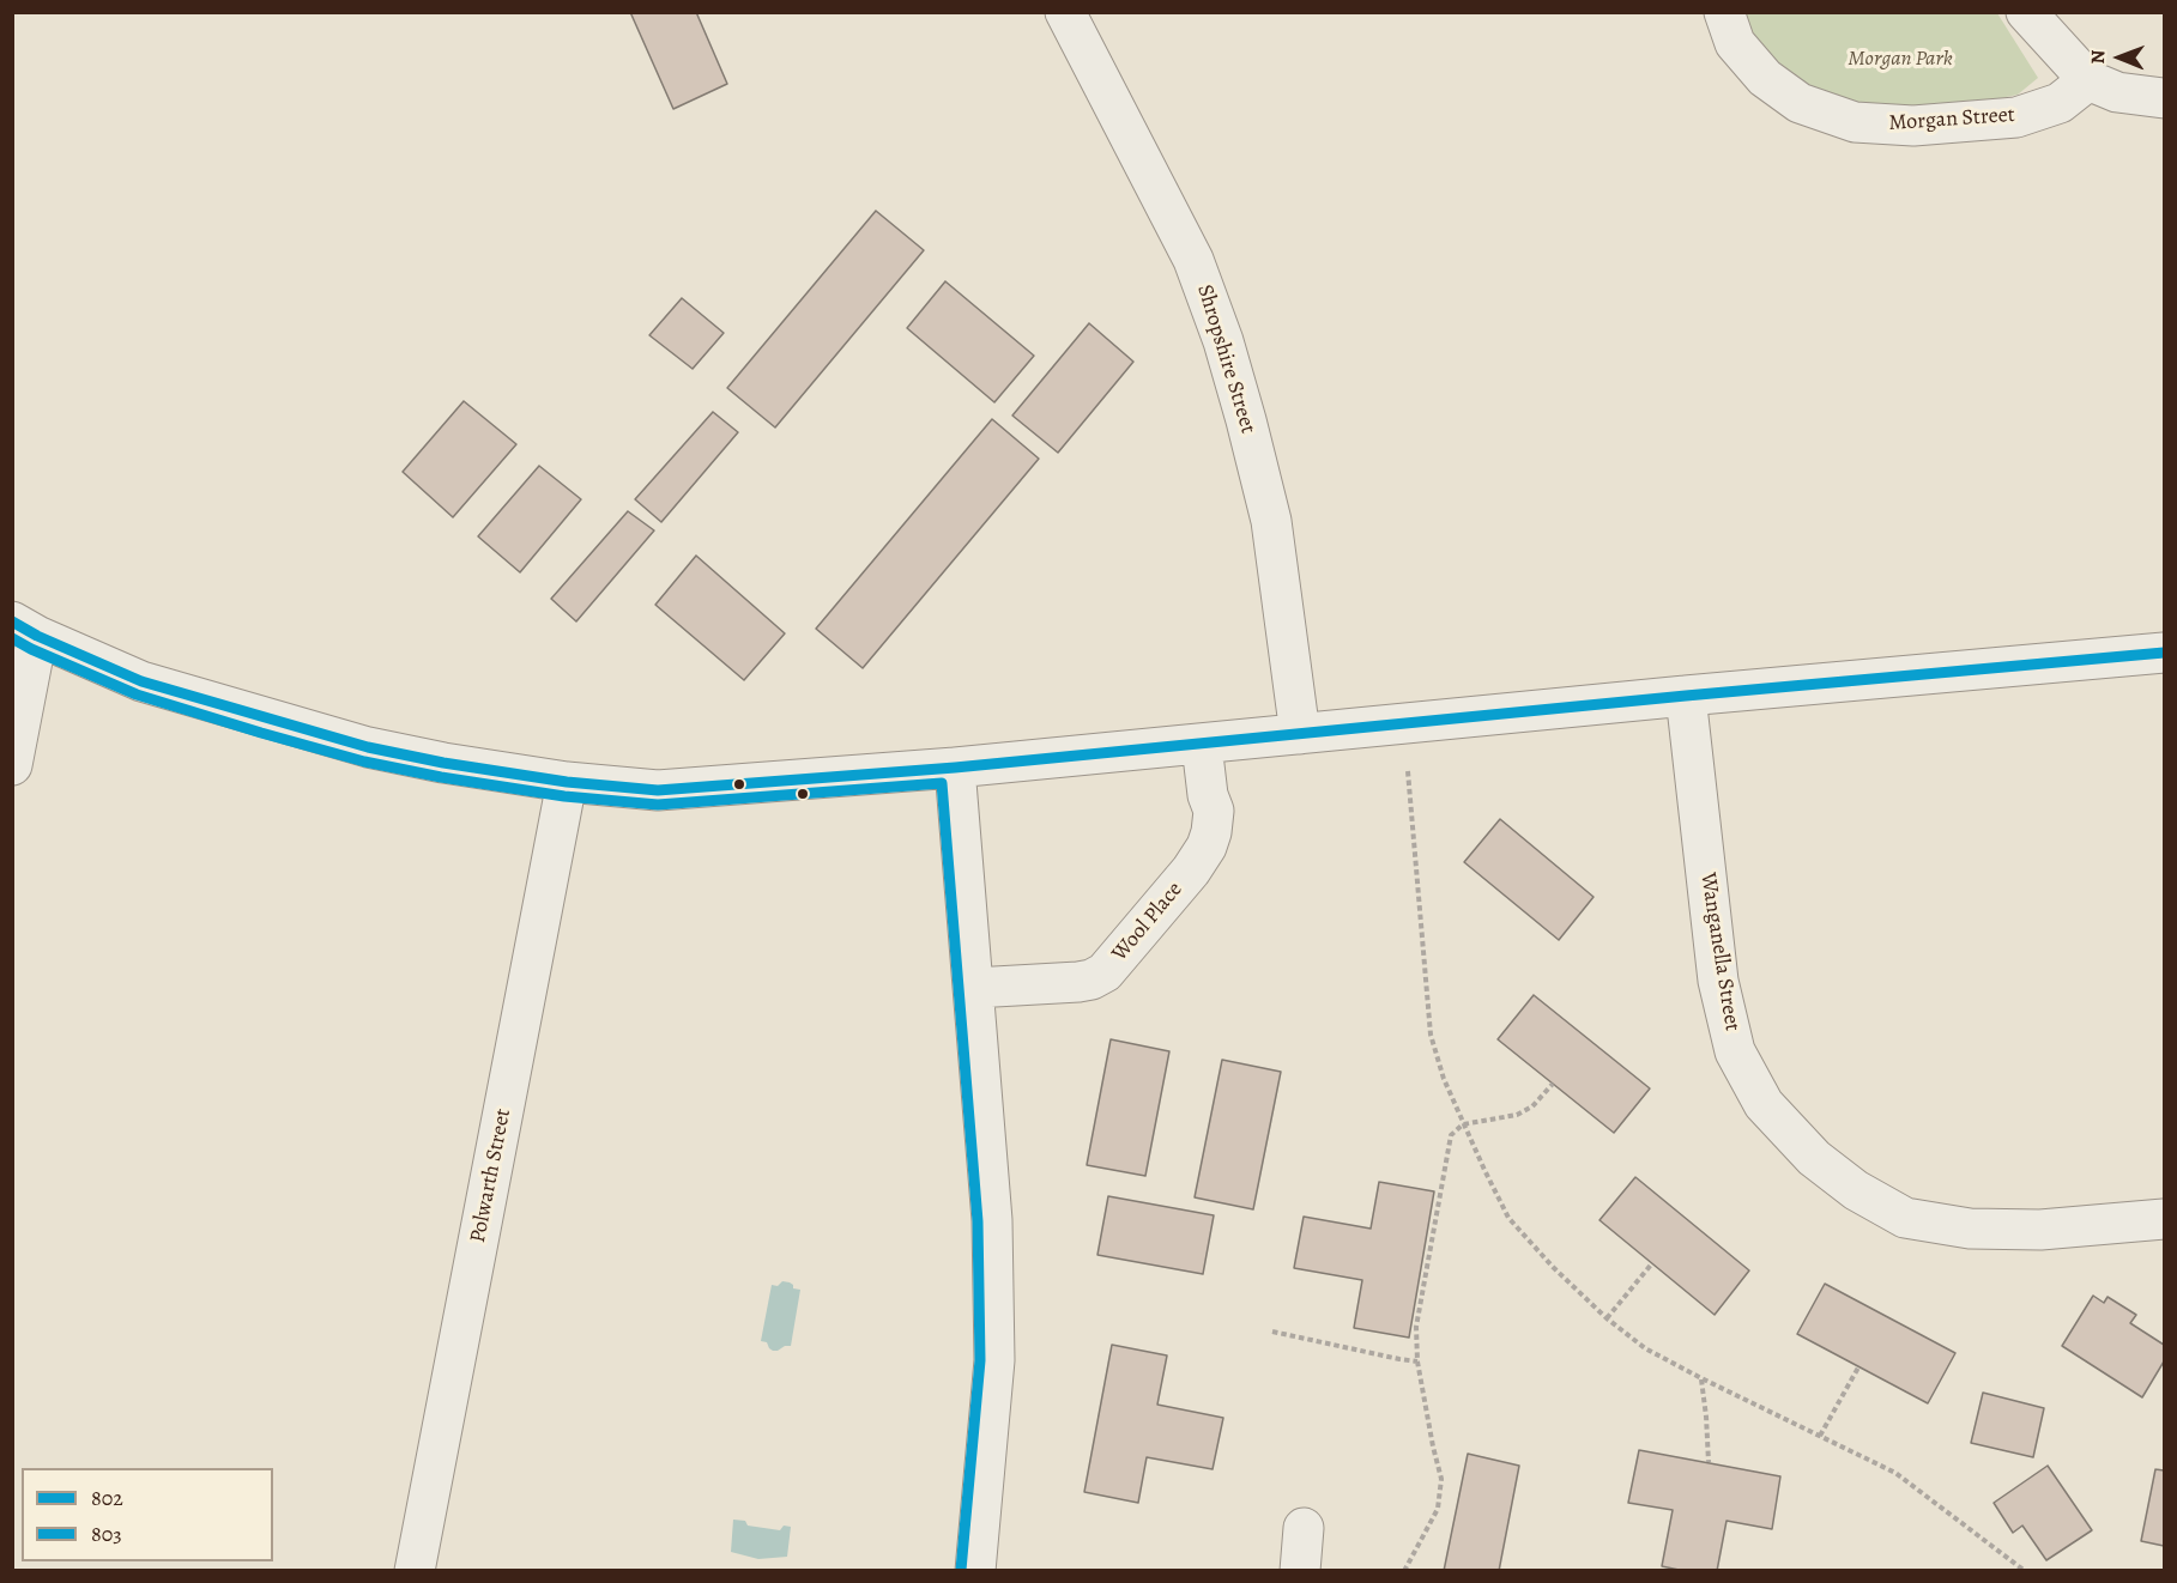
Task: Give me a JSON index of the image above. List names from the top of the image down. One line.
{"streets":{"street":["Morgan Street","Shropshire Street","Wool Place","Wanganella Street","Polwarth Street"]},"parks":["Morgan Park"],"lines":["transit line 802","transit line 803"],"legend":["802","803"],"north":"left"}
